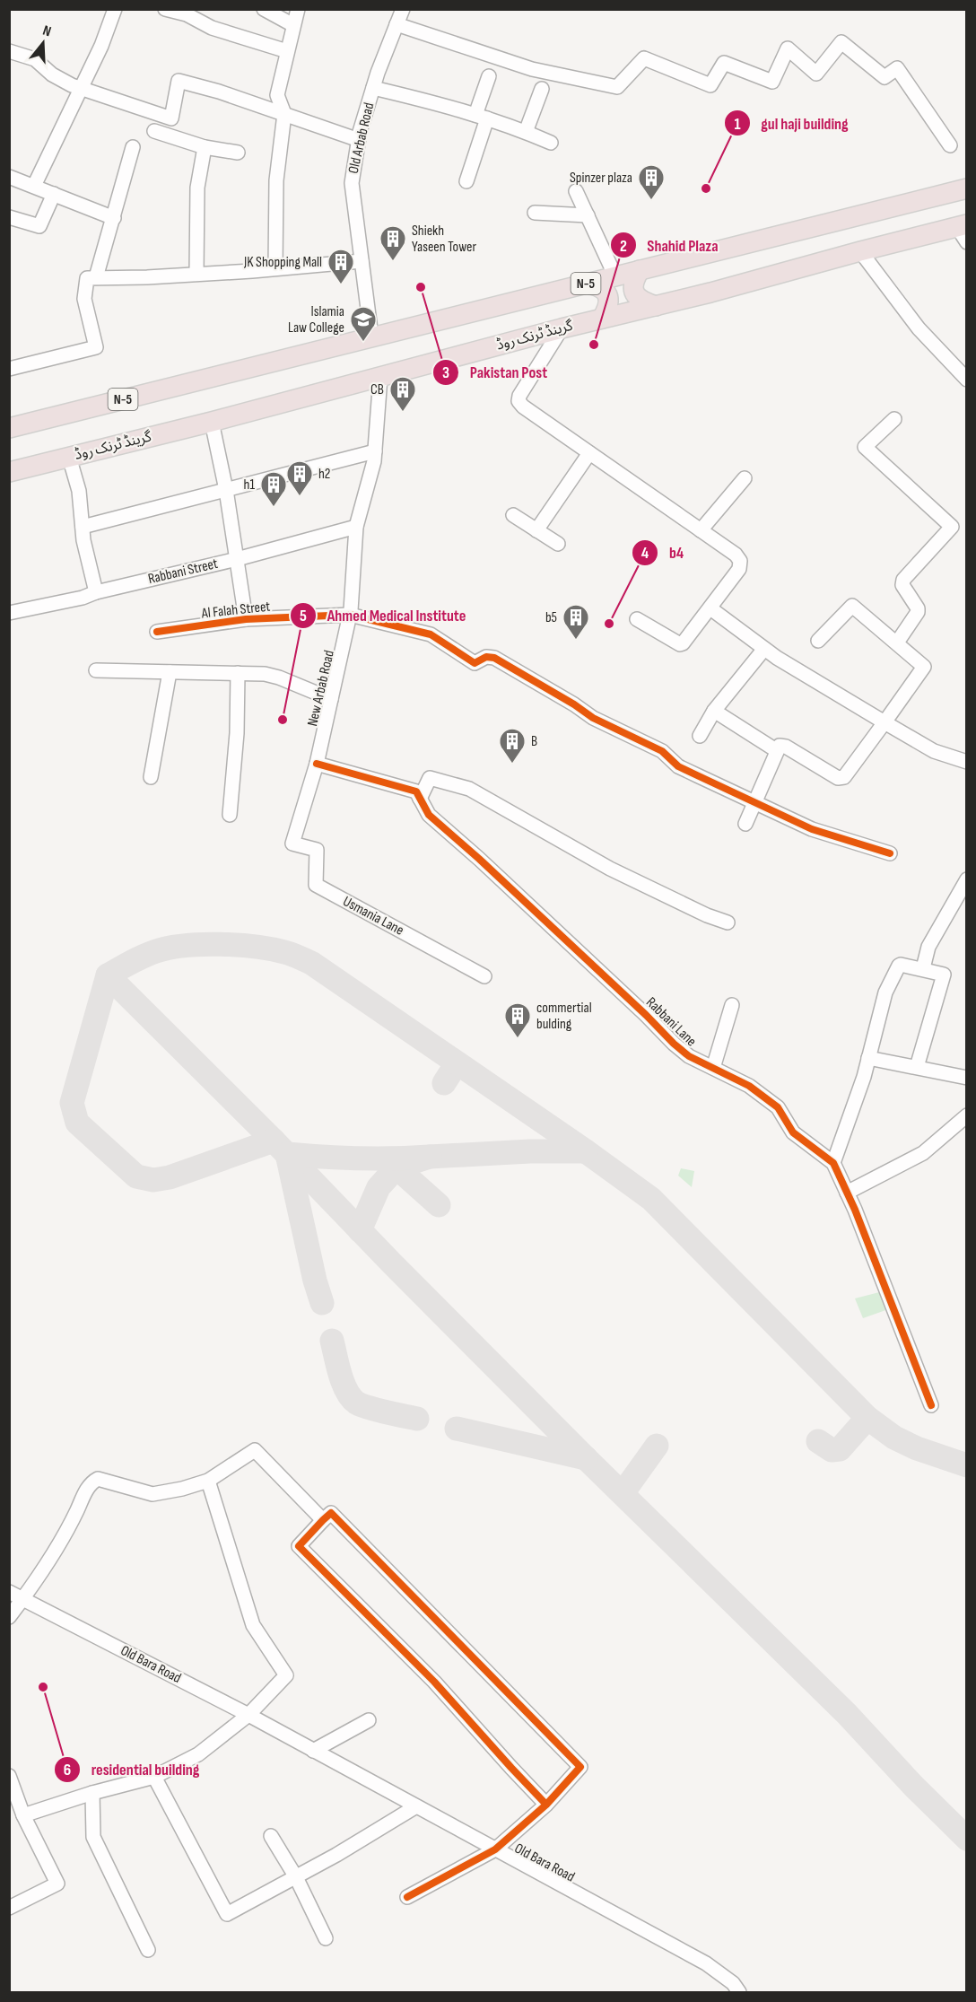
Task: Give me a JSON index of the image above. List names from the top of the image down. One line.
{"streets":{"highway":["N-5","گرینڈ ٹرنک روڈ"],"street":["Old Arbab Road","Rabbani Street","Al Falah Street","New Arbab Road","Usmania Lane","Rabbani Lane","Old Bara Road"]},"crossings":[["Old Arbab Road","N-5"],["گرینڈ ٹرنک روڈ","New Arbab Road"],["Rabbani Street","New Arbab Road"],["Al Falah Street","New Arbab Road"],["New Arbab Road","Usmania Lane"],["New Arbab Road","Rabbani Lane"]],"places":{"other":["gul haji building","Pakistan Post","Shahid Plaza","b4","Ahmed Medical Institute","residential building"],"building":["Spinzer plaza","Shiekh Yaseen Tower","JK Shopping Mall","CB","h2","h1","b5","B","commertial bulding"],"school or university":["Islamia Law College"]},"north":"top"}
